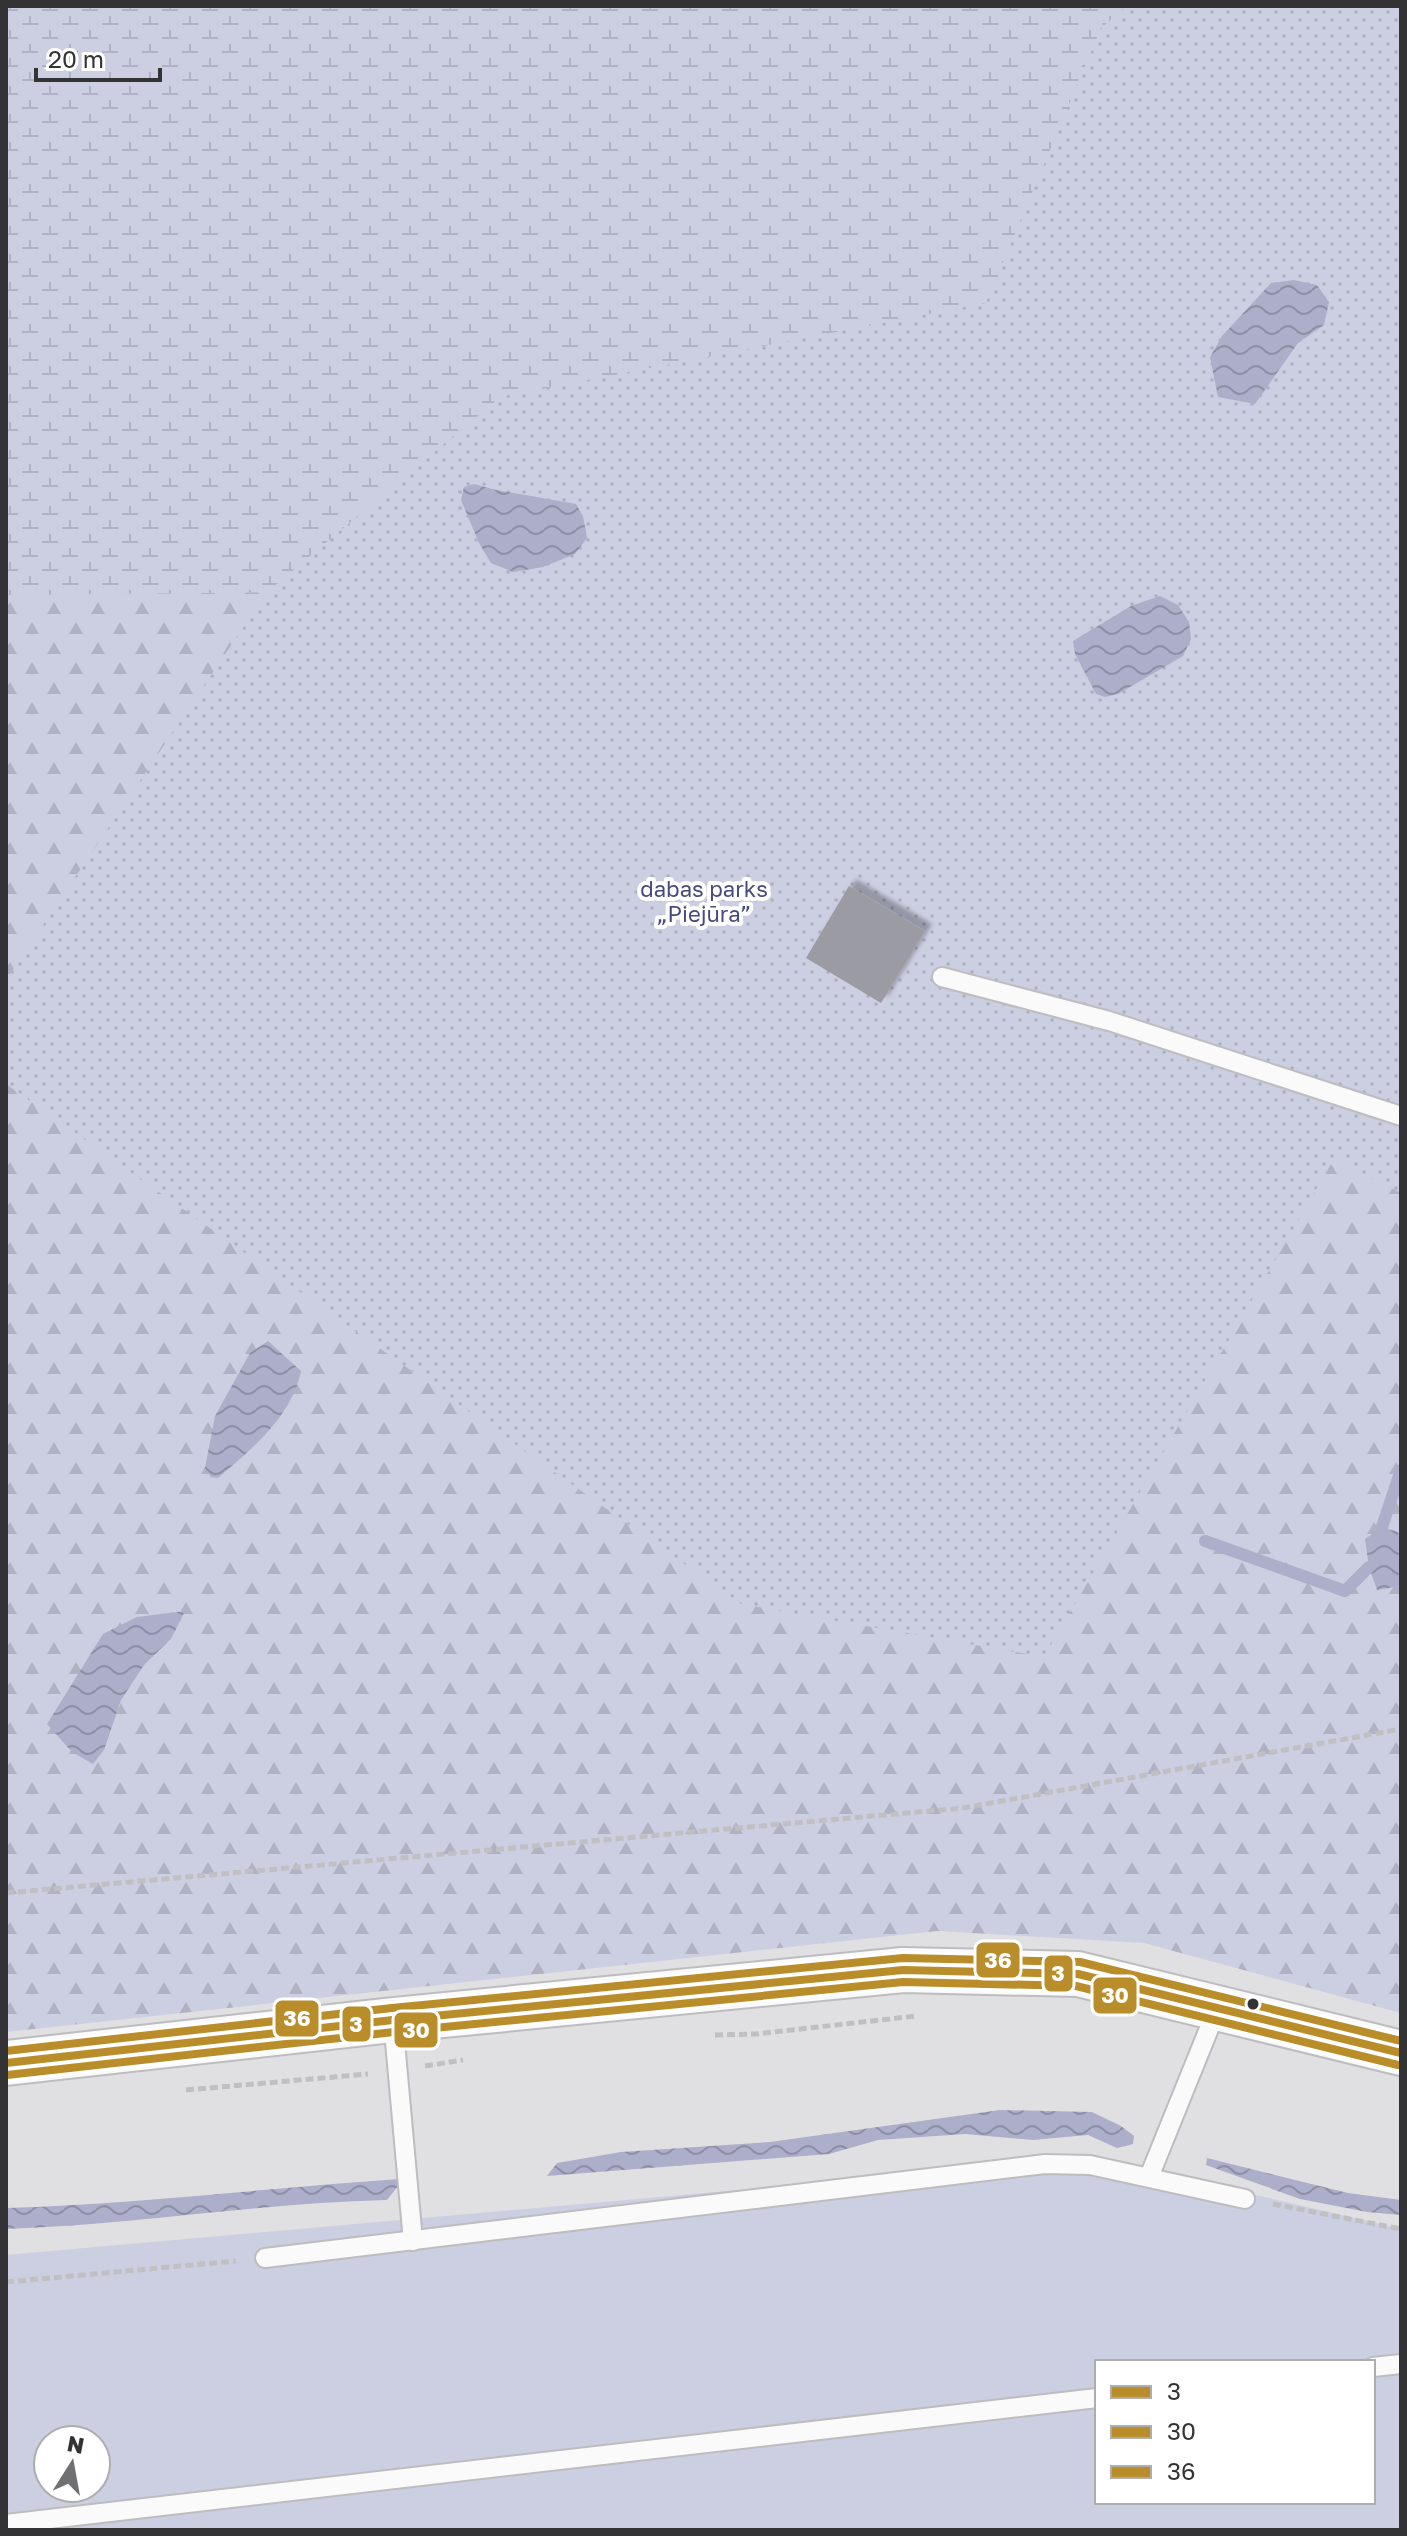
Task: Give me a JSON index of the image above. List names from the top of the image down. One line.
{"parks":["dabas parks „Piejūra”"],"lines":["transit line 36","transit line 3","transit line 30"],"legend":["3","30","36"],"scale_bar":"20 m","north":"top"}
